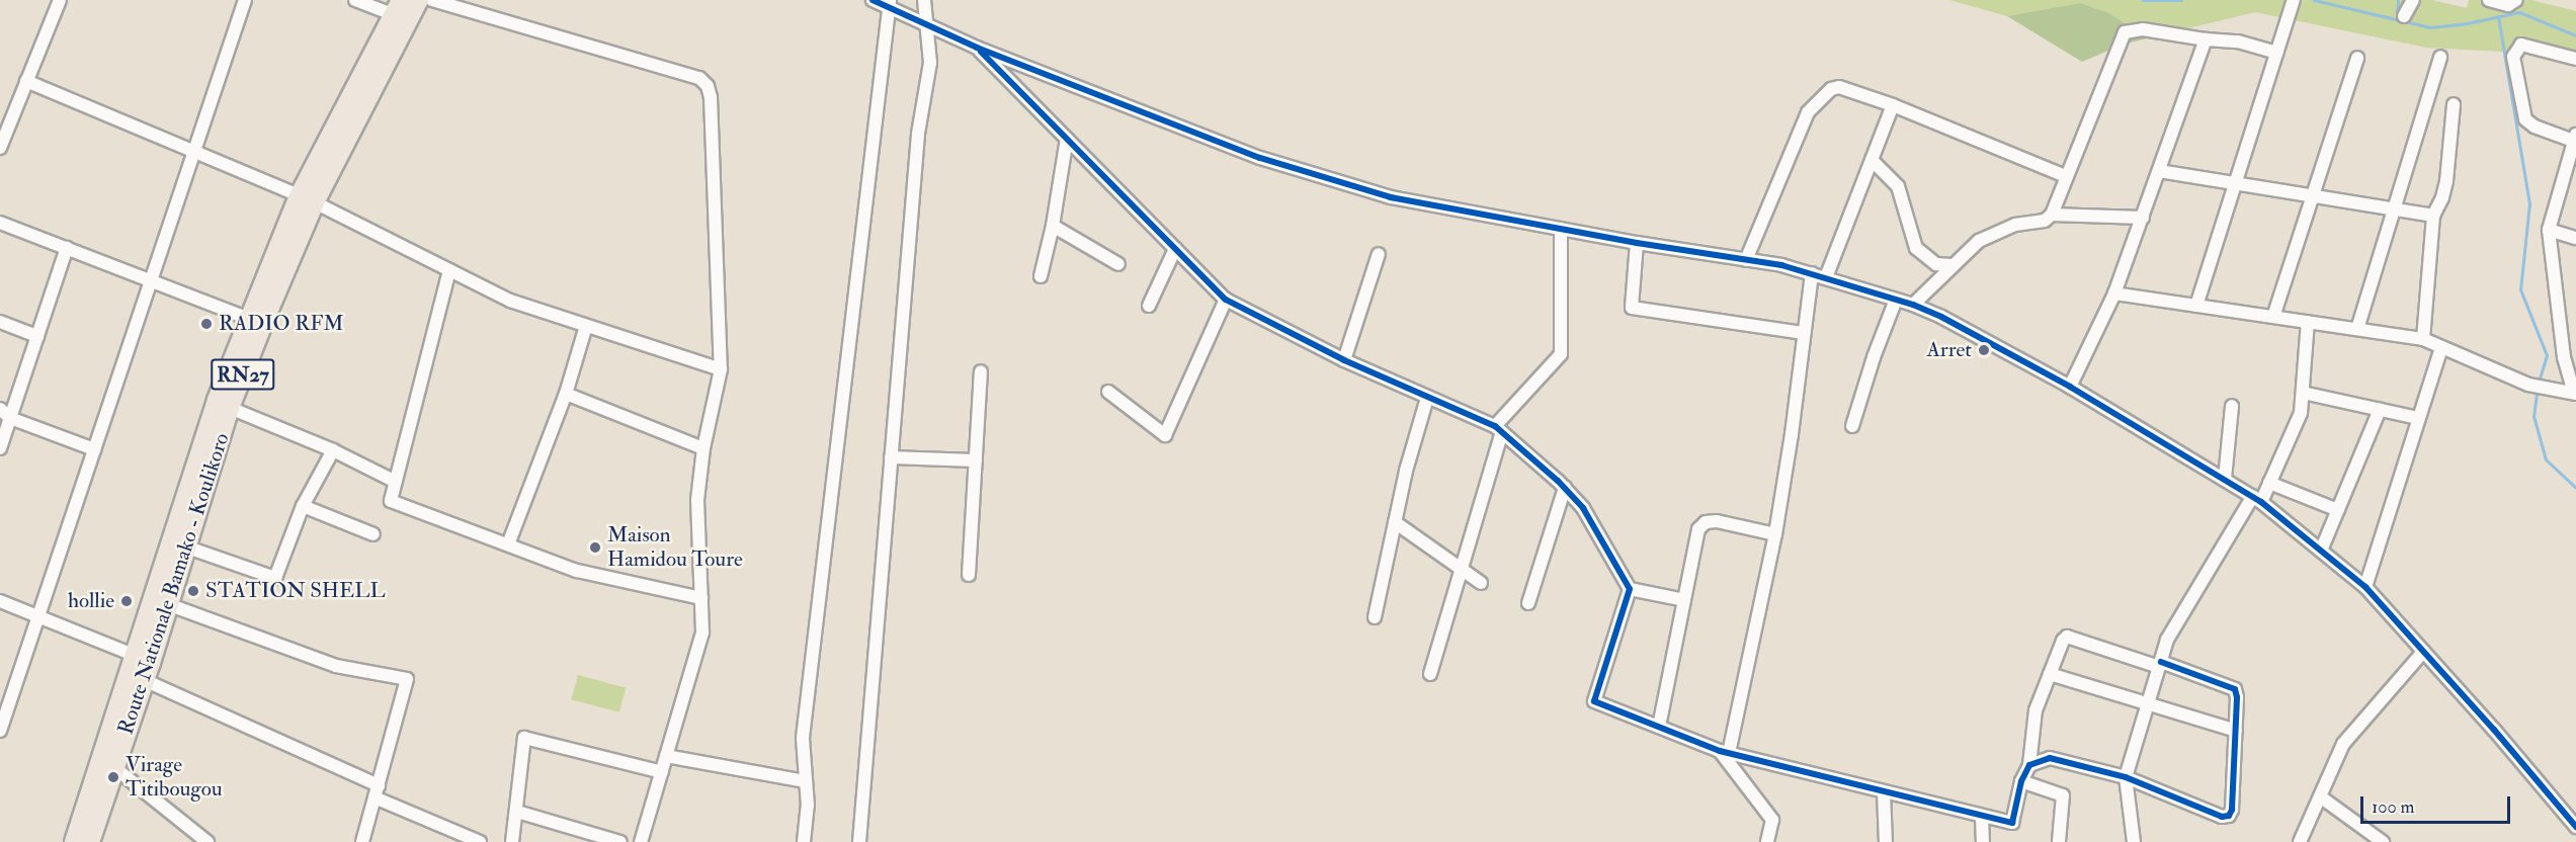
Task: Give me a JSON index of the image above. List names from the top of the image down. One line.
{"streets":{"main road":["RN27","Route Nationale Bamako - Koulikoro"]},"places":["RADIO RFM","Arret","Maison Hamidou Toure","STATION SHELL","hollie","Virage Titibougou"],"scale_bar":"100 m"}
